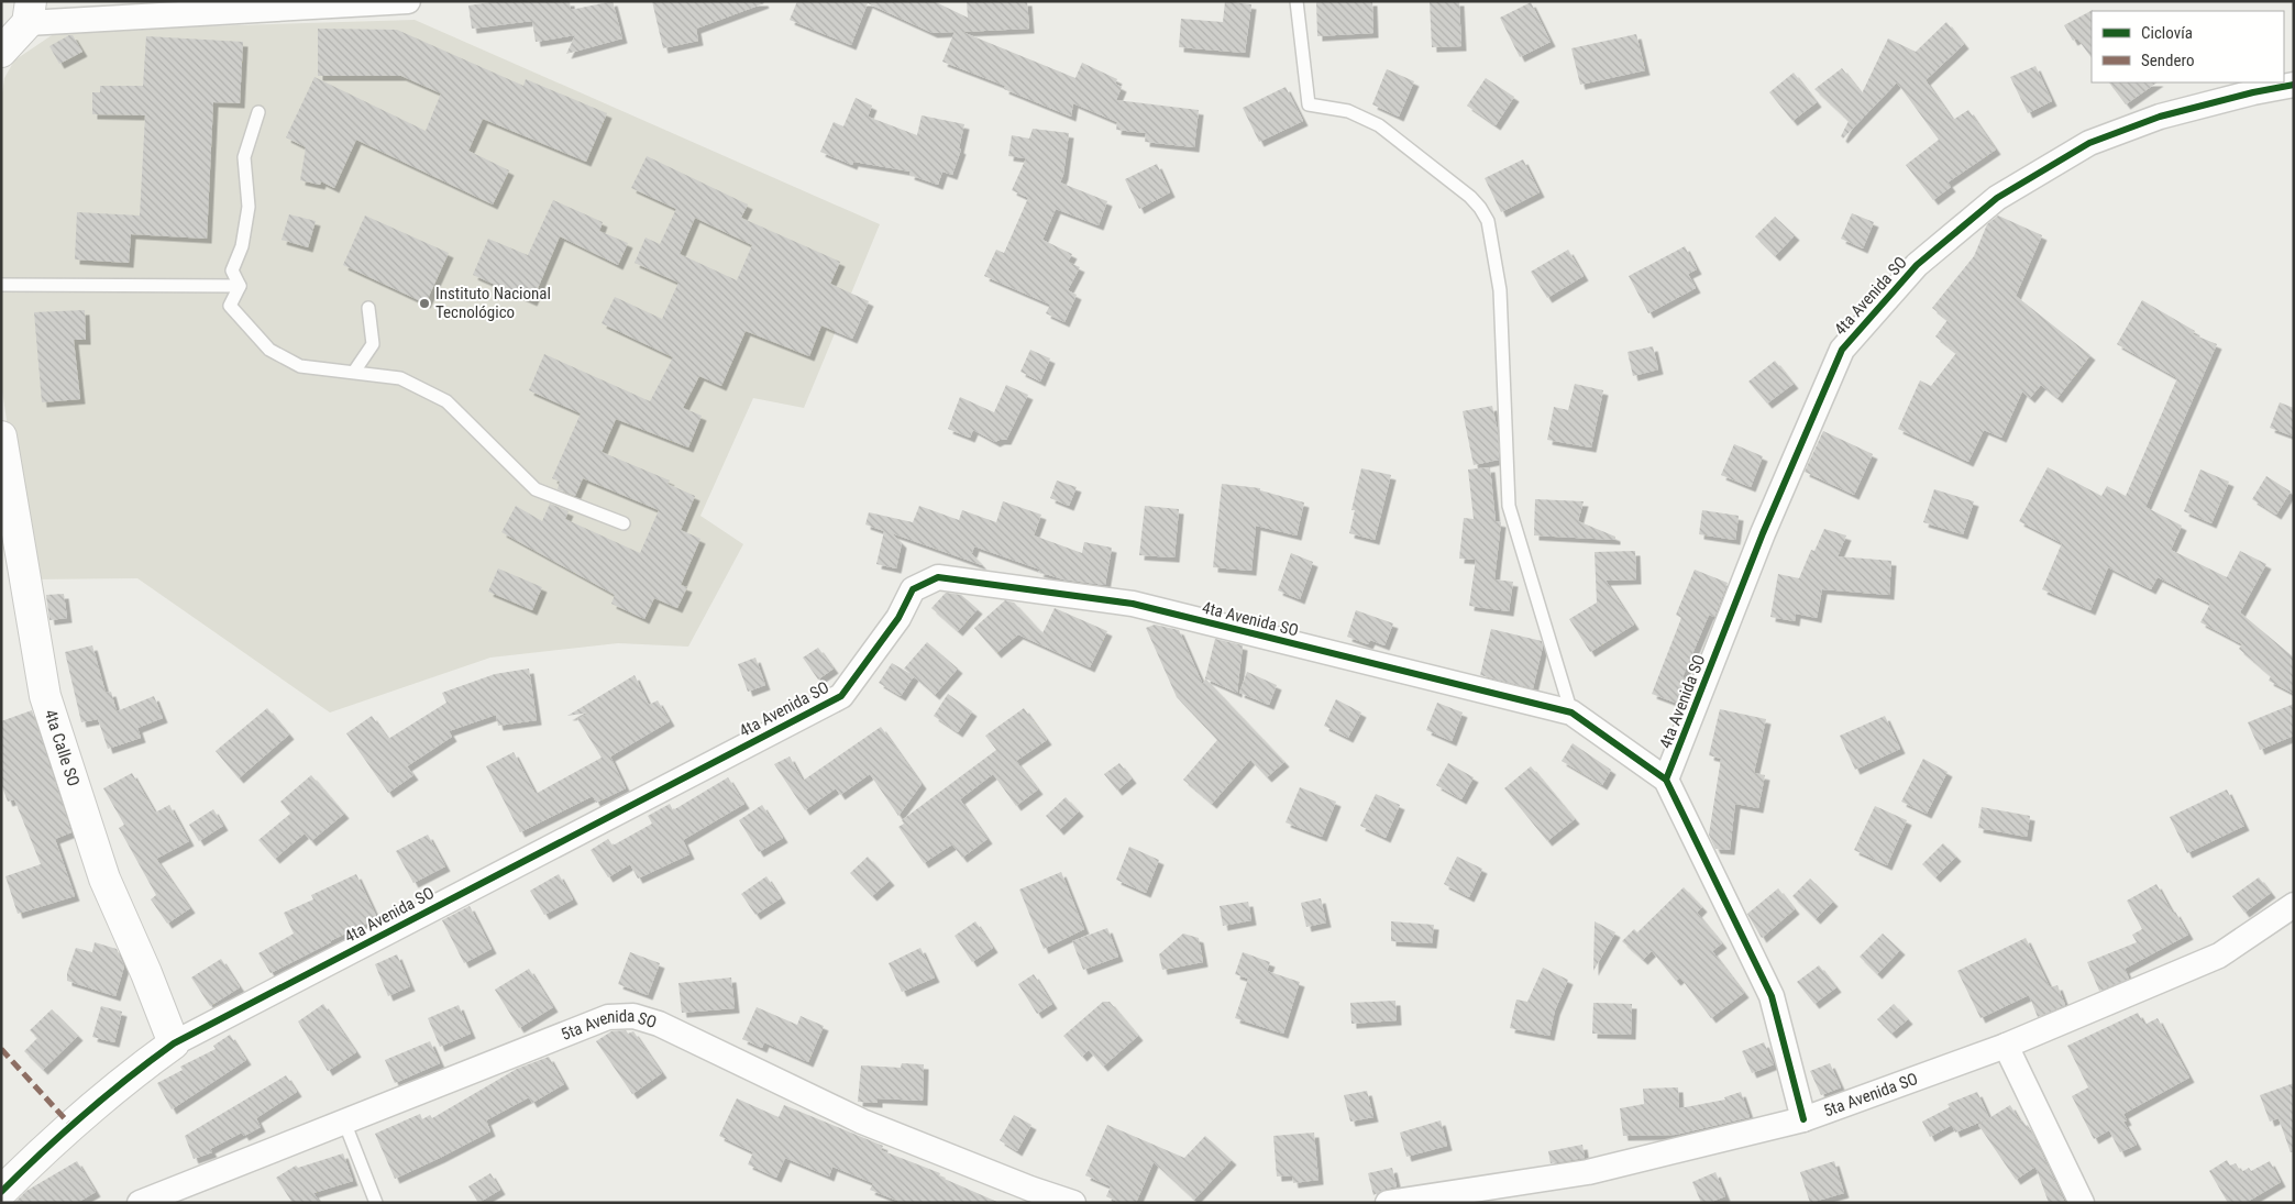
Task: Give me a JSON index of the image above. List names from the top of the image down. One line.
{"streets":{"street":["4ta Avenida SO","4ta Calle SO","5ta Avenida SO"]},"crossings":[["4ta Avenida SO","4ta Calle SO"]],"places":["Instituto Nacional Tecnológico"],"legend":["Ciclovía","Sendero"]}
